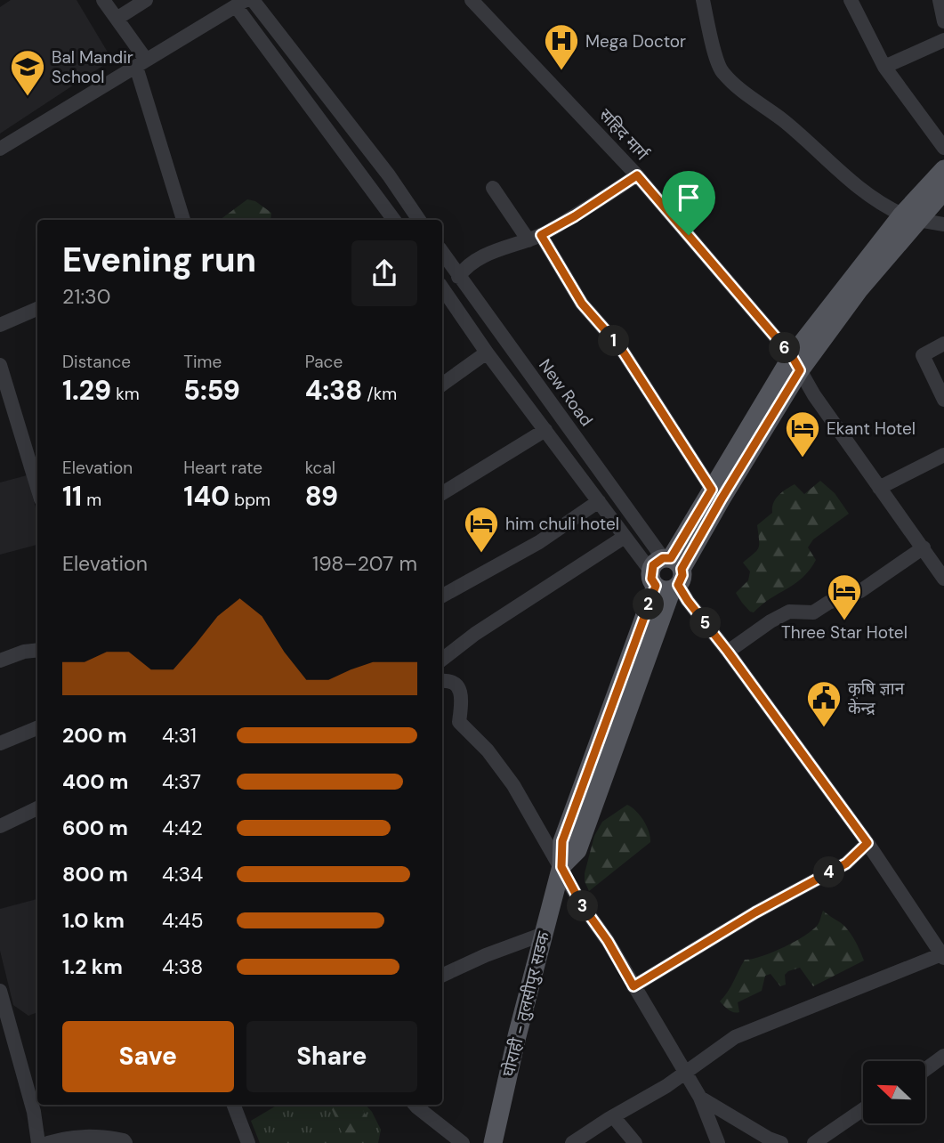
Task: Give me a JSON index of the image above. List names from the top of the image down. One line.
{"streets":{"main road":["घोराही - तुलसीपुर सडक"],"street":["सहिद मार्ग","New Road"]},"crossings":[["New Road","घोराही - तुलसीपुर सडक"]],"places":{"hospital":["Mega Doctor"],"school or university":["Bal Mandir School"],"hotel":["Ekant Hotel","him chuli hotel","Three Star Hotel"],"public building":["कृषि ज्ञान केन्द्र"]},"north":"top left","page":{"heading":["Evening run","21:30"],"pins":["1","6","2","5","4","3"],"stats":[["Distance","1.29 km"],["Time","5:59"],["Pace","4:38 /km"],["Elevation","11 m"],["Heart rate","140 bpm"],["kcal","89"]],"chart":["Elevation","198–207 m"],"list":[{"name":"200 m","note":"4:31"},{"name":"400 m","note":"4:37"},{"name":"600 m","note":"4:42"},{"name":"800 m","note":"4:34"},{"name":"1.0 km","note":"4:45"},{"name":"1.2 km","note":"4:38"}],"buttons":["Save","Share"]}}
